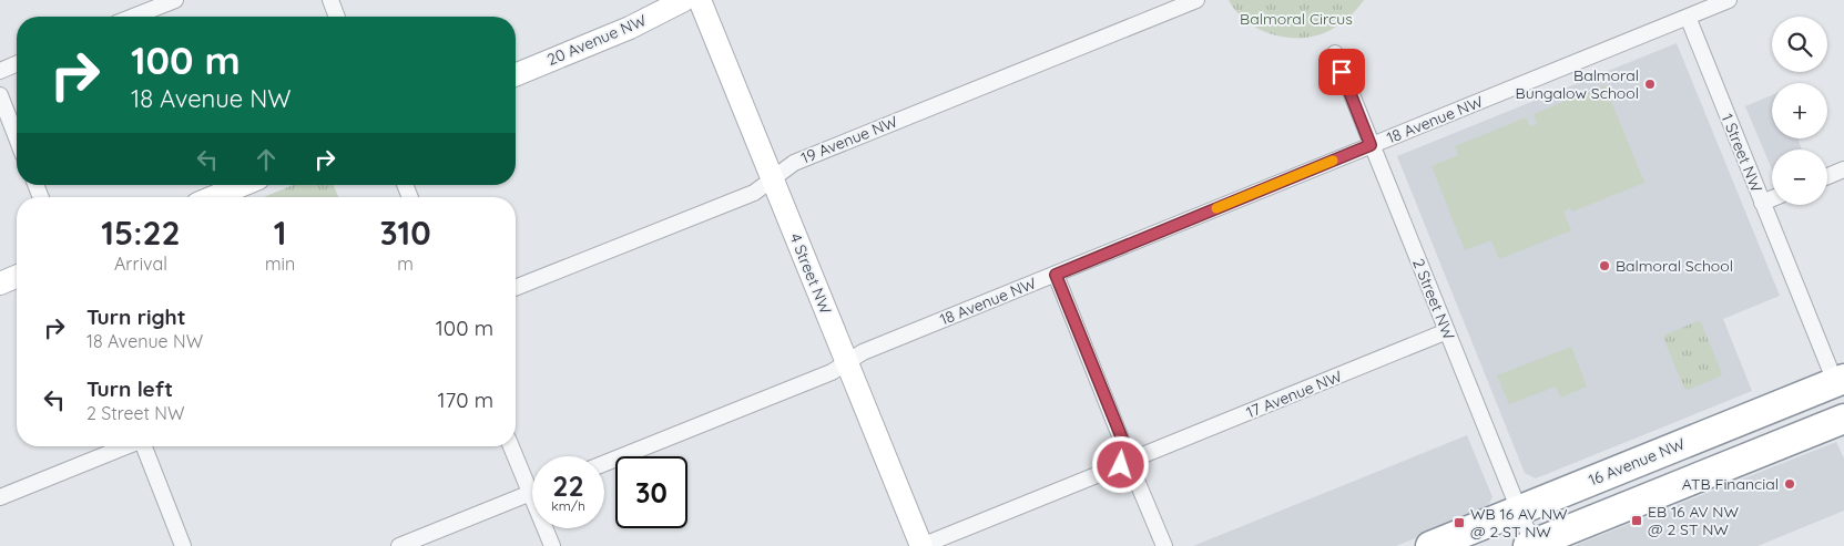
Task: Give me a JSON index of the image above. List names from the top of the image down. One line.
{"streets":{"highway":["16 Avenue NW"],"main road":["20 Avenue NW","4 Street NW"],"street":["18 Avenue NW","19 Avenue NW","1 Street NW","2 Street NW","17 Avenue NW"]},"crossings":[["18 Avenue NW","1 Street NW"],["18 Avenue NW","4 Street NW"],["18 Avenue NW","2 Street NW"],["19 Avenue NW","4 Street NW"],["1 Street NW","16 Avenue NW"],["4 Street NW","17 Avenue NW"],["2 Street NW","17 Avenue NW"],["2 Street NW","16 Avenue NW"]],"parks":["Balmoral Circus"],"places":{"other":["Balmoral Bungalow School","Balmoral School","ATB Financial"],"transit":["EB 16 AV NW @ 2 ST NW","WB 16 AV NW @ 2 ST NW"]},"page":{"map_buttons":["+","−"],"turn":["100 m","18 Avenue NW"],"eta":["15:22","Arrival","1","min","310","m"],"list":[{"name":"Turn right","note":"18 Avenue NW","value":"100 m"},{"name":"Turn left","note":"2 Street NW","value":"170 m"}],"speed":"22 km/h","limit":"30"}}
